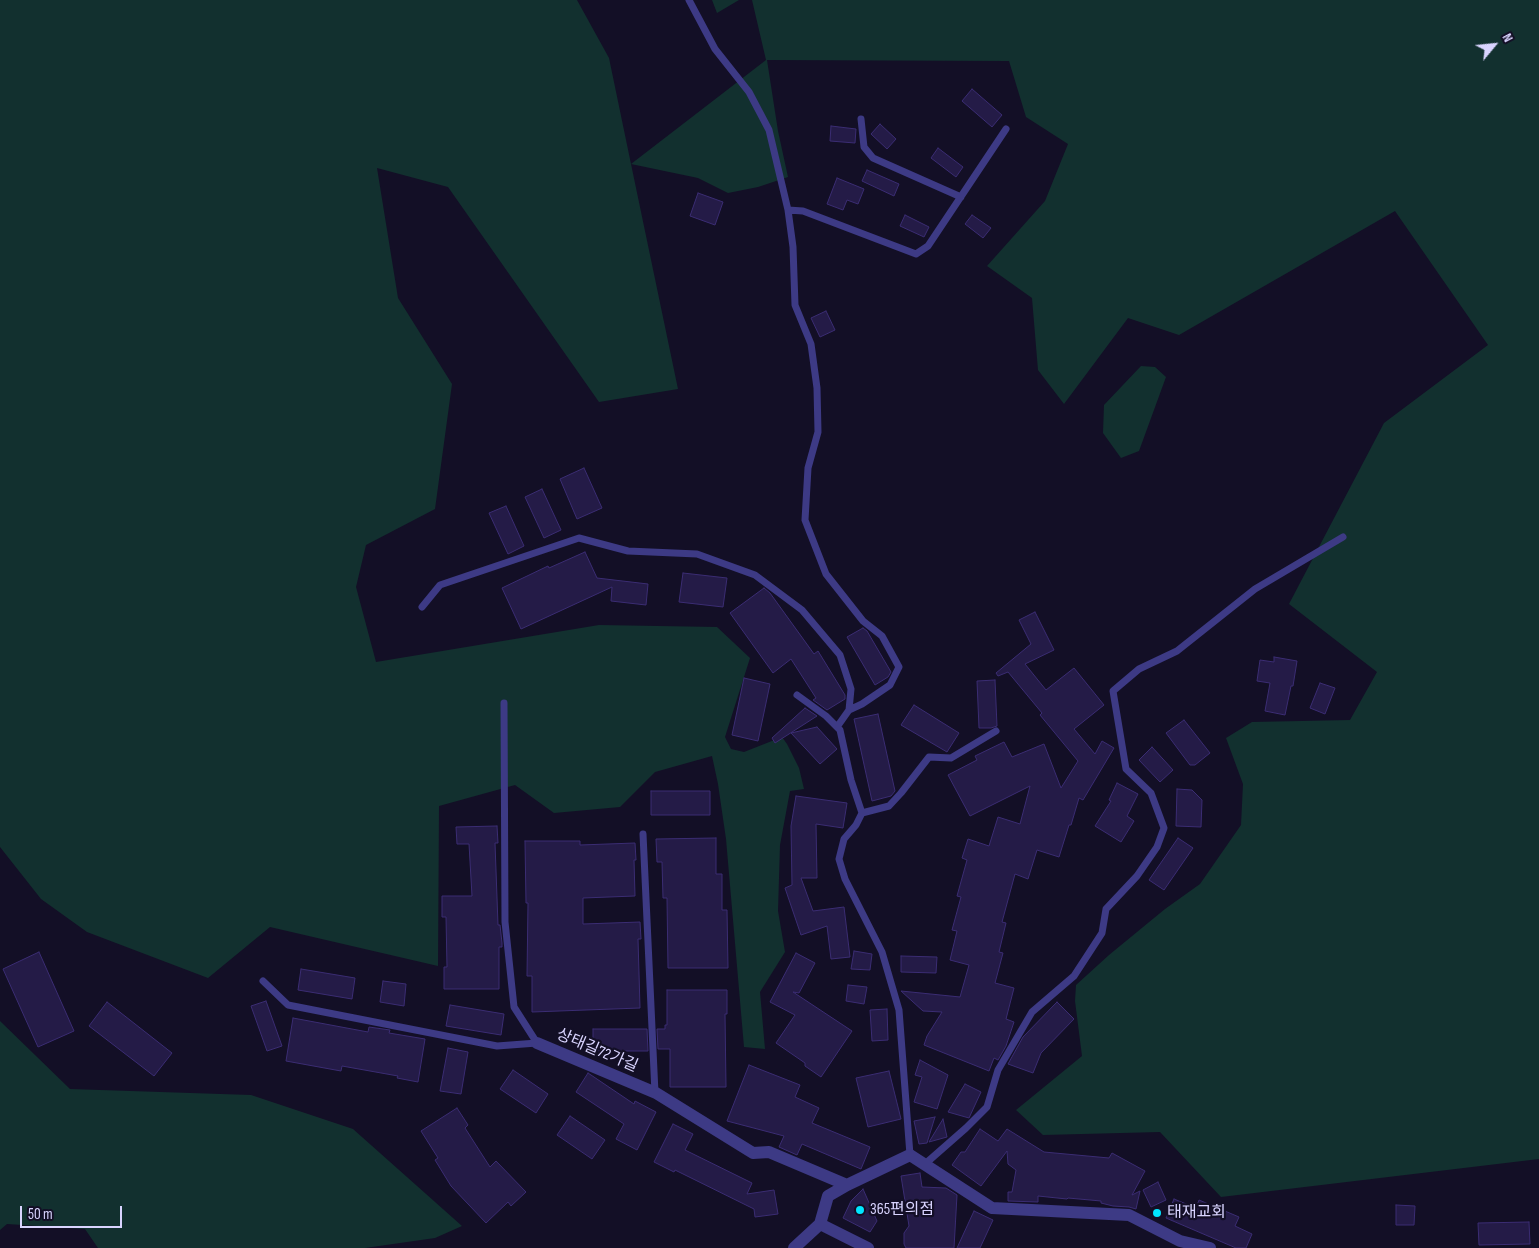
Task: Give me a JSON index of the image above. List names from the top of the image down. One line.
{"streets":{"street":["상태길72가길"]},"places":["365편의점","태재교회"],"scale_bar":"50 m","north":"top right"}
